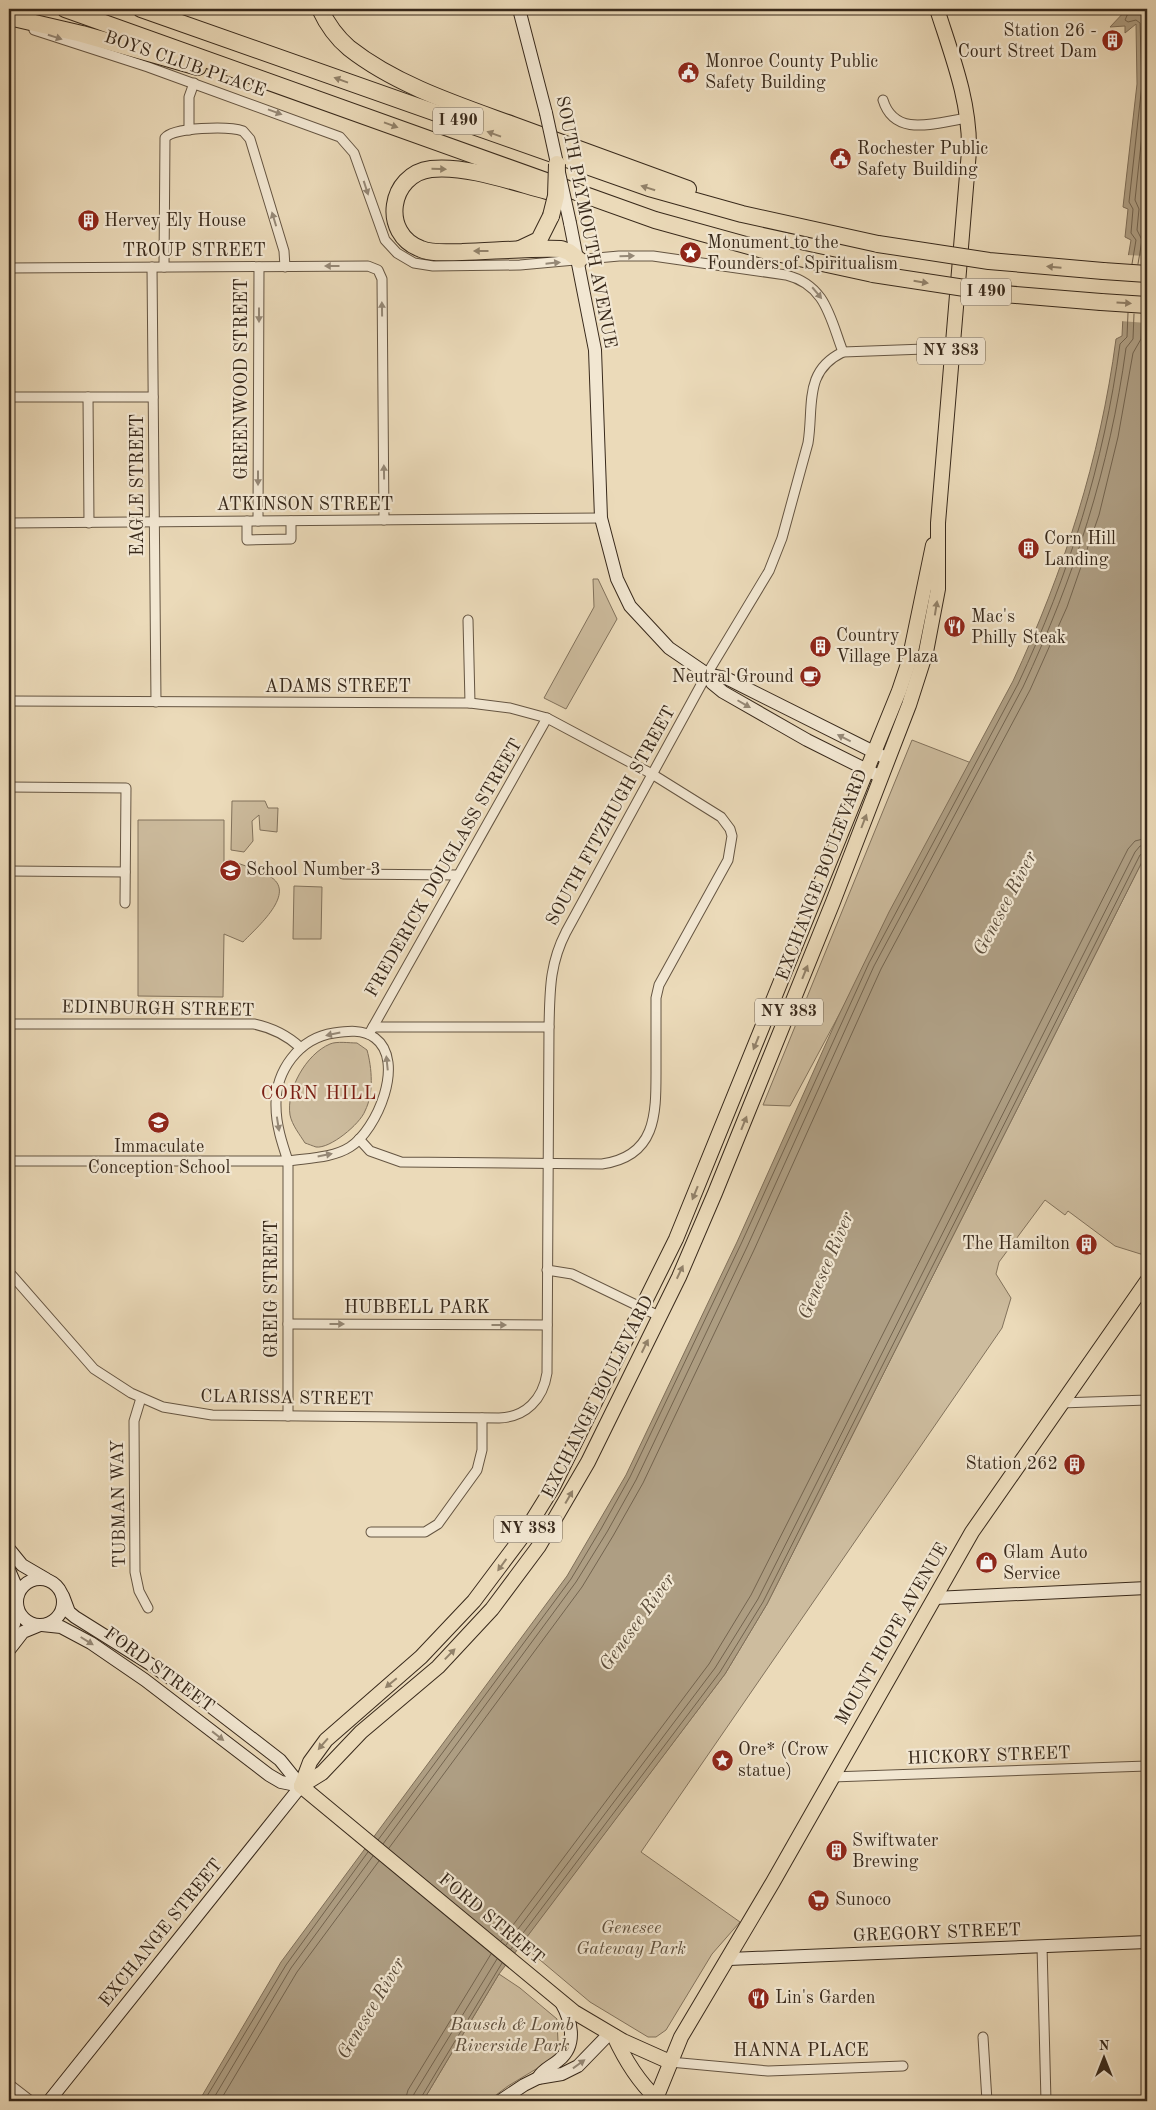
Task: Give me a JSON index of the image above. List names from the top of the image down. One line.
{"streets":{"highway":["I 490"],"main road":["SOUTH PLYMOUTH AVENUE","NY 383","EXCHANGE BOULEVARD","MOUNT HOPE AVENUE","FORD STREET","EXCHANGE STREET","GREGORY STREET"],"street":["BOYS CLUB PLACE","TROUP STREET","GREENWOOD STREET","EAGLE STREET","ATKINSON STREET","ADAMS STREET","SOUTH FITZHUGH STREET","FREDERICK DOUGLASS STREET","EDINBURGH STREET","GREIG STREET","HUBBELL PARK","CLARISSA STREET","TUBMAN WAY","HICKORY STREET","HANNA PLACE"]},"crossings":[["BOYS CLUB PLACE","SOUTH PLYMOUTH AVENUE"],["SOUTH PLYMOUTH AVENUE","ATKINSON STREET"],["SOUTH PLYMOUTH AVENUE","SOUTH FITZHUGH STREET"],["SOUTH PLYMOUTH AVENUE","EXCHANGE BOULEVARD"],["TROUP STREET","GREENWOOD STREET"],["TROUP STREET","EAGLE STREET"],["TROUP STREET","ATKINSON STREET"],["GREENWOOD STREET","ATKINSON STREET"],["EAGLE STREET","ATKINSON STREET"],["EAGLE STREET","ADAMS STREET"],["ADAMS STREET","SOUTH FITZHUGH STREET"],["ADAMS STREET","FREDERICK DOUGLASS STREET"],["ADAMS STREET","EDINBURGH STREET"],["ADAMS STREET","GREIG STREET"],["SOUTH FITZHUGH STREET","HUBBELL PARK"],["SOUTH FITZHUGH STREET","CLARISSA STREET"],["FREDERICK DOUGLASS STREET","EDINBURGH STREET"],["FREDERICK DOUGLASS STREET","GREIG STREET"],["EXCHANGE BOULEVARD","FORD STREET"],["EXCHANGE BOULEVARD","EXCHANGE STREET"],["EDINBURGH STREET","GREIG STREET"],["GREIG STREET","HUBBELL PARK"],["GREIG STREET","CLARISSA STREET"],["HUBBELL PARK","CLARISSA STREET"],["CLARISSA STREET","TUBMAN WAY"],["MOUNT HOPE AVENUE","FORD STREET"],["MOUNT HOPE AVENUE","HICKORY STREET"],["MOUNT HOPE AVENUE","GREGORY STREET"],["MOUNT HOPE AVENUE","HANNA PLACE"],["FORD STREET","EXCHANGE STREET"],["FORD STREET","HANNA PLACE"]],"one_way":["BOYS CLUB PLACE","GREENWOOD STREET","HUBBELL PARK"],"districts":["CORN HILL"],"water":["Genesee River"],"parks":["Genesee Gateway Park","Bausch & Lomb Riverside Park"],"places":{"building":["Station 26 - Court Street Dam","Hervey Ely House","Corn Hill Landing","Country Village Plaza","The Hamilton","Station 262","Swiftwater Brewing"],"public building":["Monroe County Public Safety Building","Rochester Public Safety Building"],"place":["Monument to the Founders of Spiritualism","Ore* (Crow statue)"],"restaurant":["Mac's Philly Steak","Lin's Garden"],"cafe":["Neutral Ground"],"school or university":["School Number 3","Immaculate Conception School"],"shop":["Glam Auto Service"],"supermarket":["Sunoco"]},"north":"top"}
